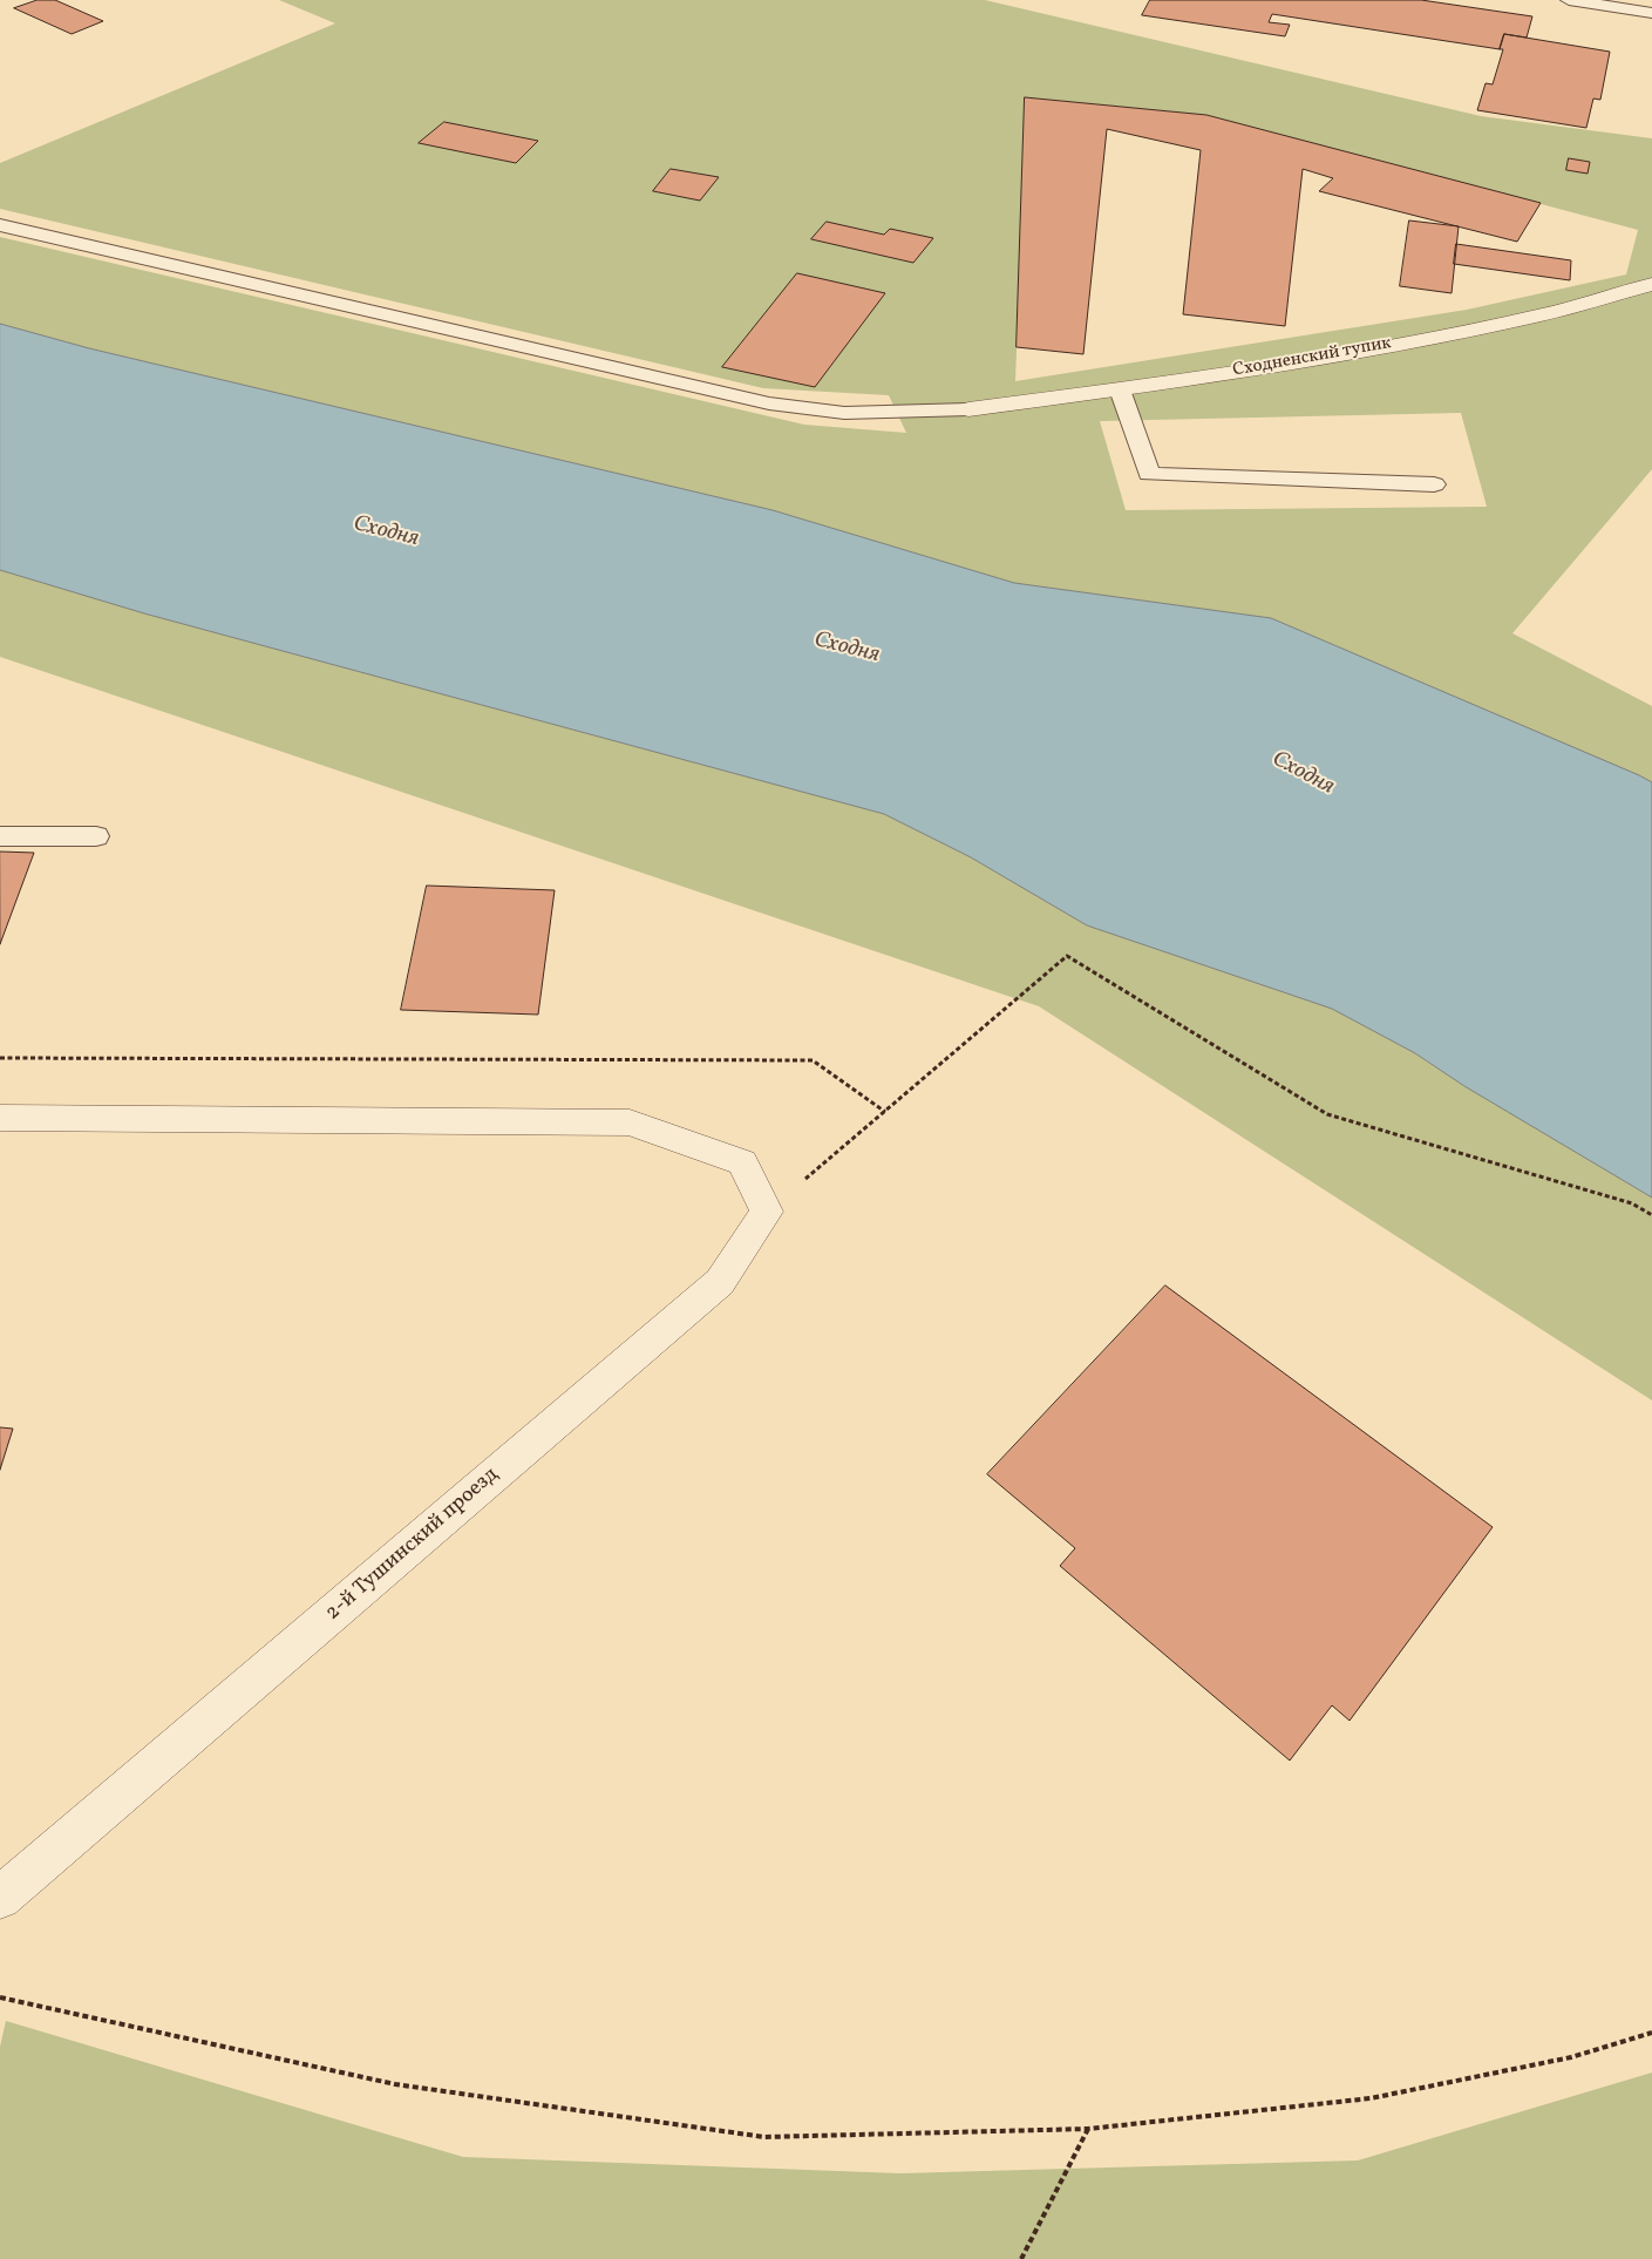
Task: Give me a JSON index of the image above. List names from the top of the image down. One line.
{"streets":{"street":["Сходненский тупик","2-й Тушинский проезд"]},"water":["Сходня"]}
